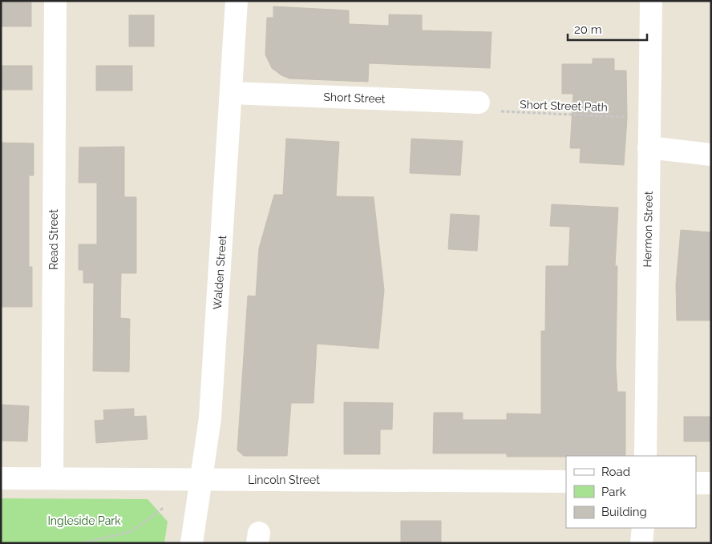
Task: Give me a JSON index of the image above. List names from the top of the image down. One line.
{"streets":{"street":["Short Street","Hermon Street","Read Street","Walden Street","Lincoln Street"],"path":["Short Street Path"]},"crossings":[["Short Street","Short Street Path"],["Short Street","Walden Street"],["Short Street Path","Hermon Street"],["Read Street","Lincoln Street"],["Walden Street","Lincoln Street"]],"parks":["Ingleside Park"],"legend":["Road","Park","Building"],"scale_bar":"20 m"}
